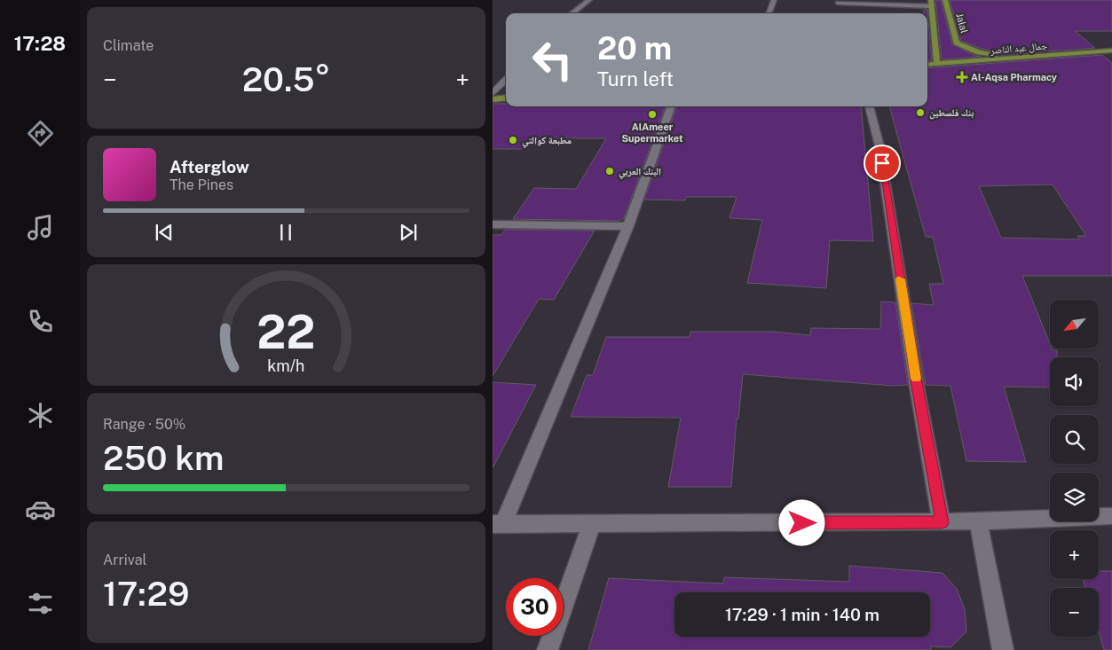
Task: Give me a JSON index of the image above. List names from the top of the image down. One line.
{"streets":{"main road":["Jalal","جمال عبد الناصر"]},"crossings":[["Jalal","جمال عبد الناصر"]],"places":{"health":["Al-Aqsa Pharmacy"],"other":["بنك فلسطين","AlAmeer Supermarket","مطبعة كوالتي","البنك العربي"]},"north":"bottom left","page":{"tabs":"17:28","tile":["Climate",["Range · 50%","250 km"],["Arrival","17:29"]],"turn":["20 m","Turn left"],"heat":["−","20.5°","+"],"song":["Afterglow","The Pines"],"map_buttons":["+","−"],"limit":"30","trip":"17:29 · 1 min · 140 m","gauge":["22","km/h"]}}
